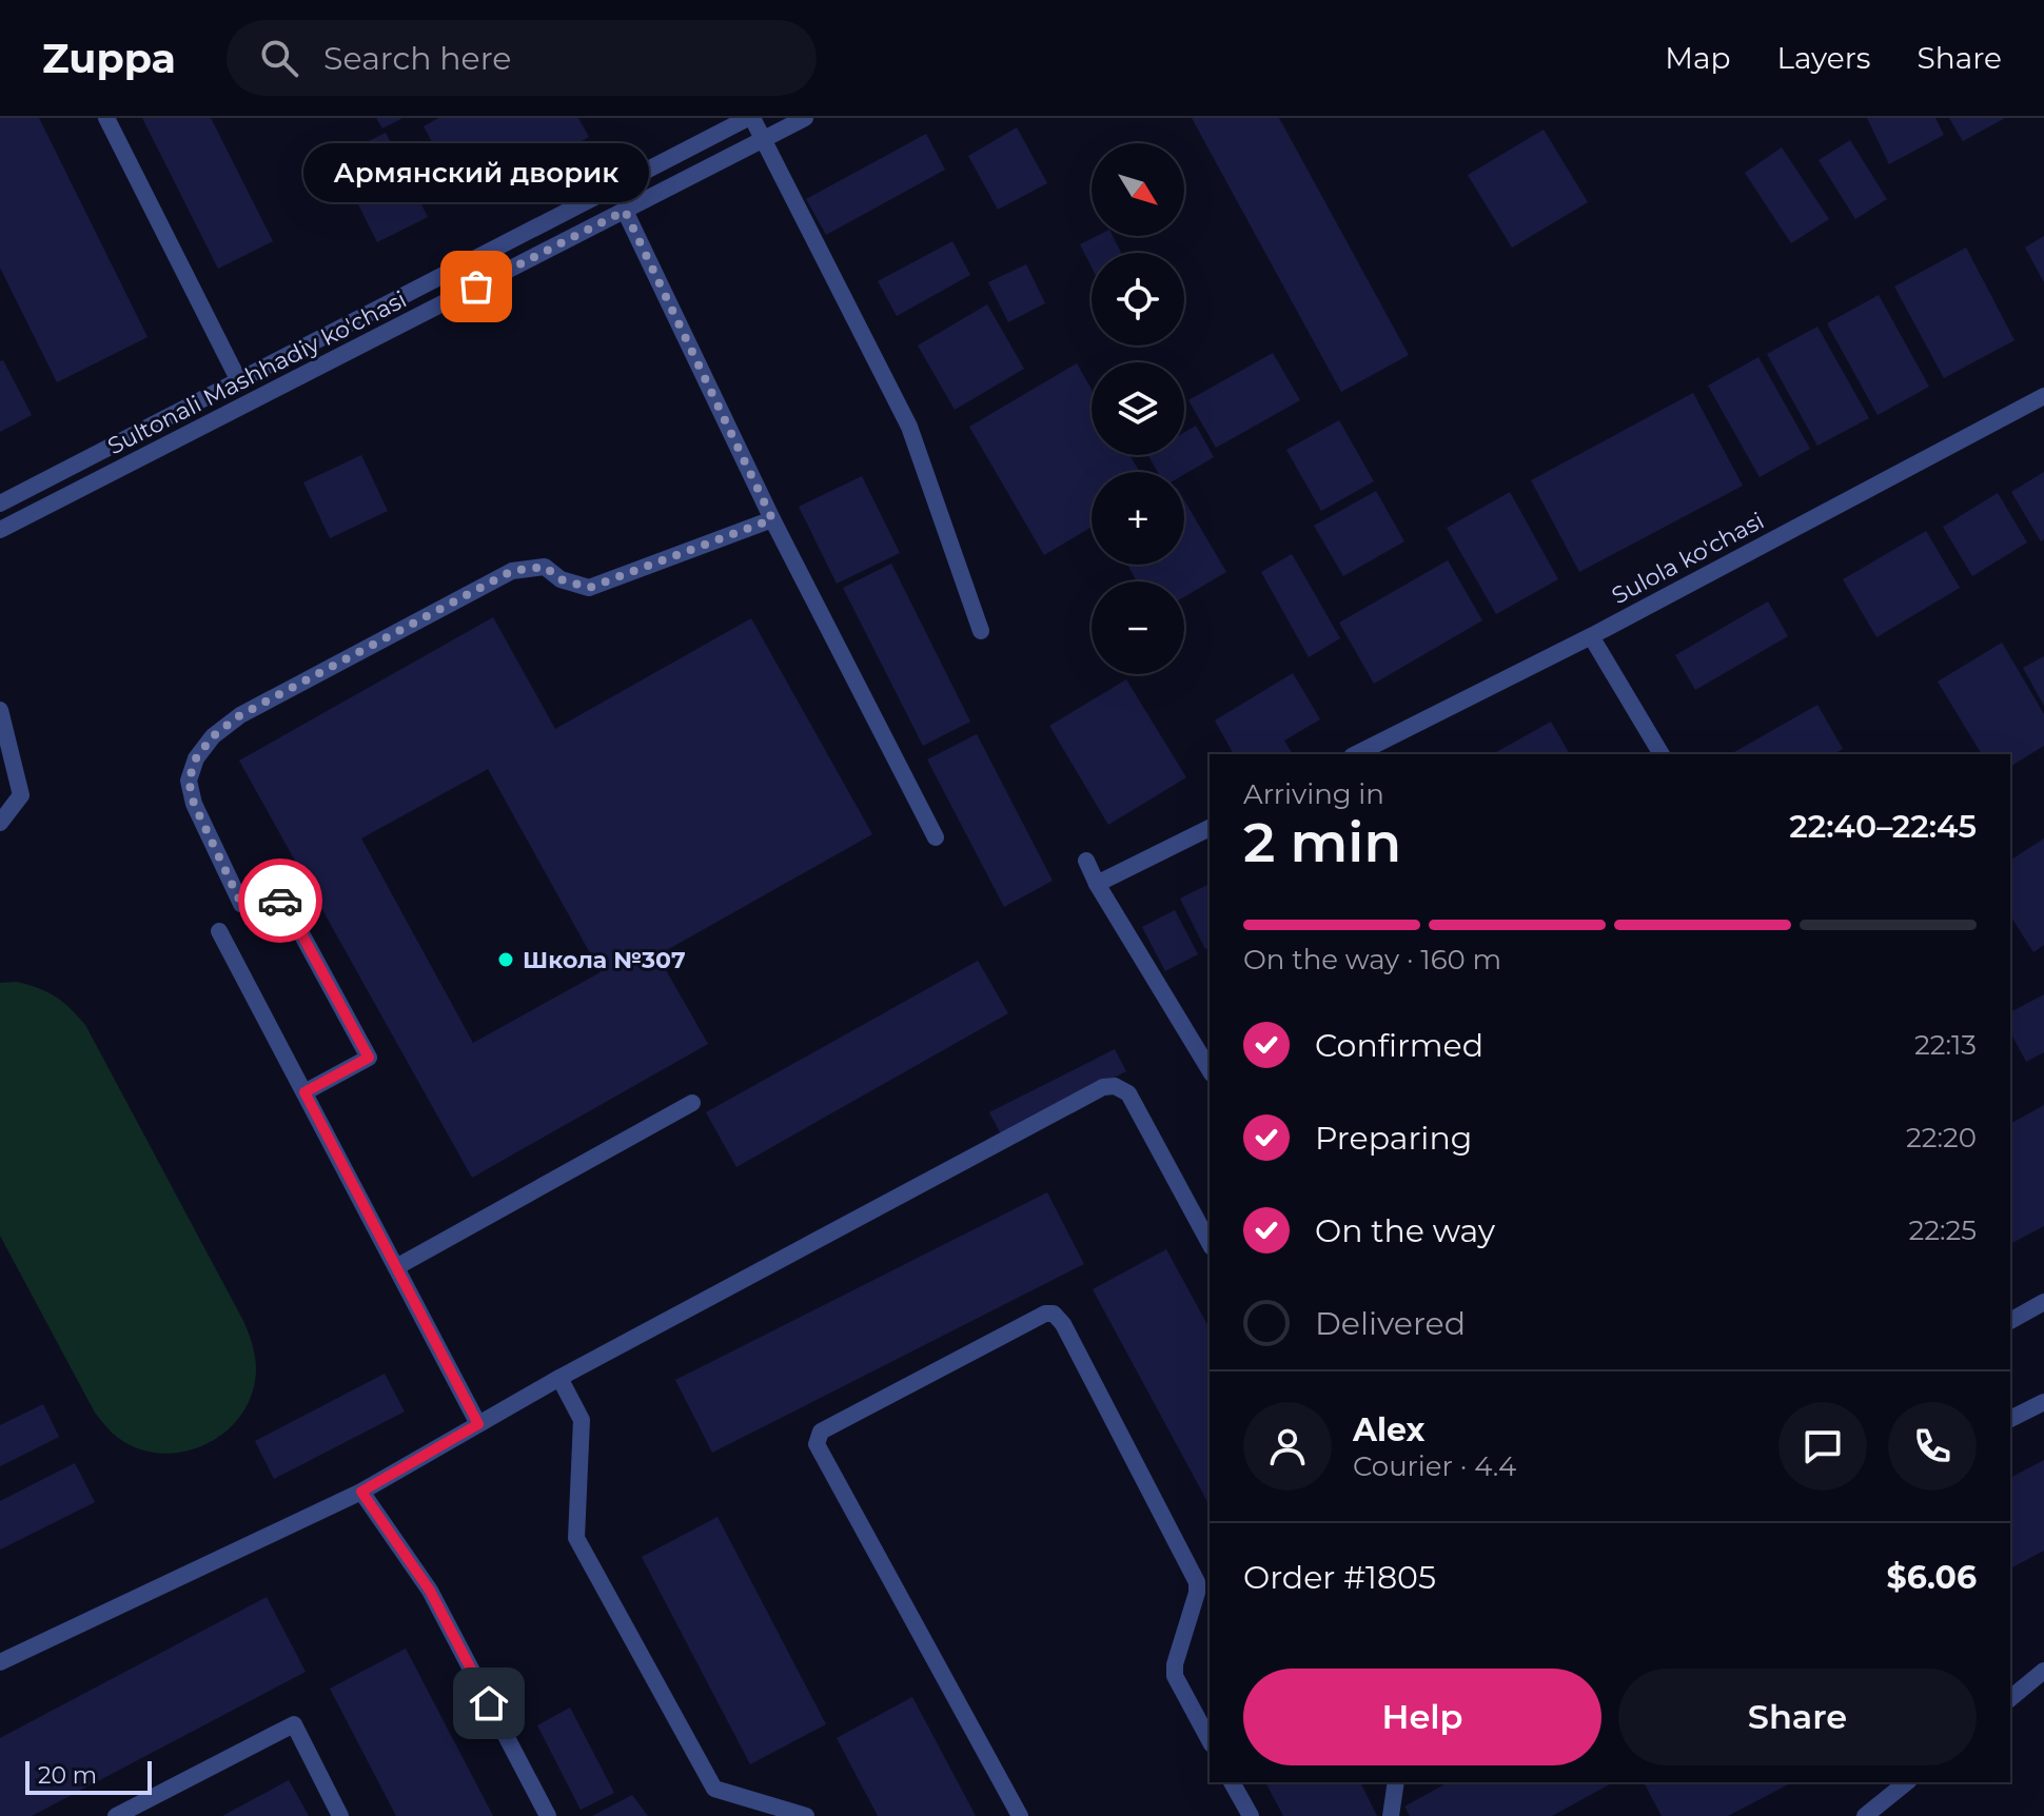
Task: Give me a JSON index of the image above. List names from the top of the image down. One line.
{"streets":{"street":["Sultonali Mashhadiy ko'chasi","Sulola ko'chasi"]},"places":["Армянский дворик","Школа №307"],"scale_bar":"20 m","north":"bottom right","page":{"header":"Zuppa","search":"Search here","nav":["Map","Layers","Share"],"map_buttons":["+","−"],"bubble":"Армянский дворик","heading":["2 min","Arriving in","22:40–22:45"],"panel":["Alex","Courier · 4.4","Order #1805","$6.06"],"bar":"On the way · 160 m","list":[["Confirmed","22:13"],["Preparing","22:20"],["On the way","22:25"],"Delivered"],"buttons":["Help","Share"],"scale":"20 m"}}
